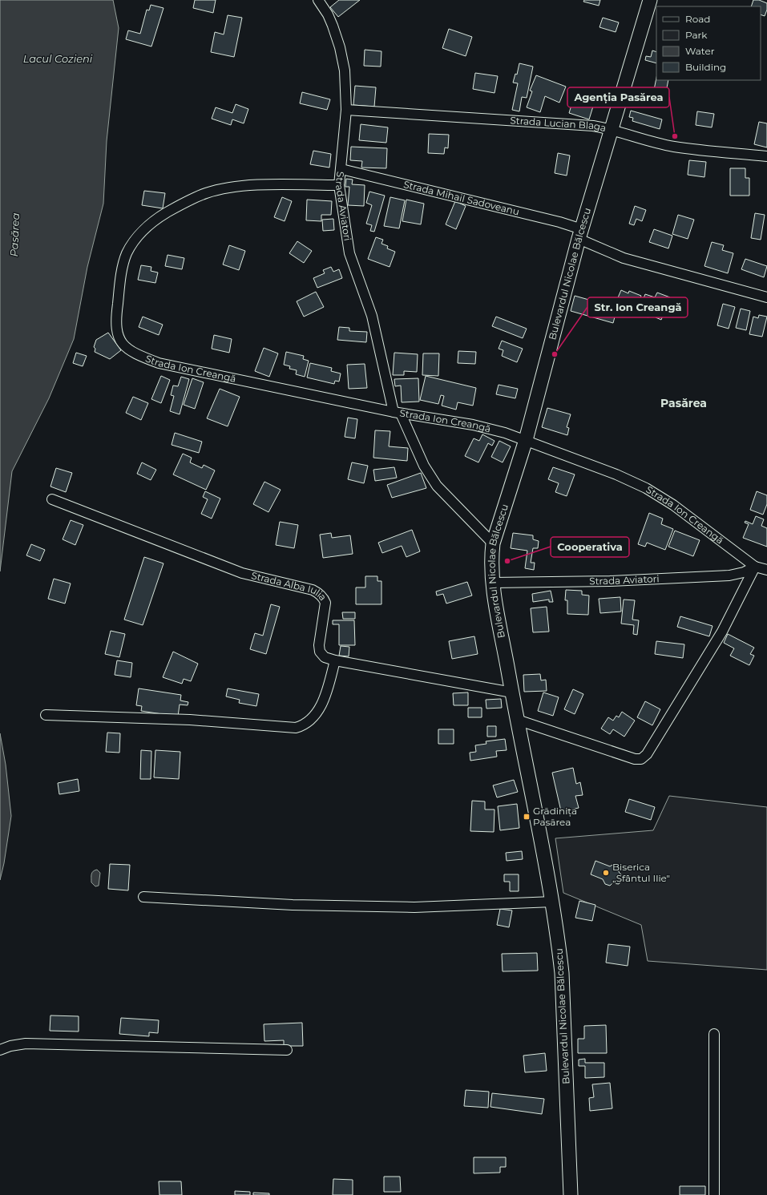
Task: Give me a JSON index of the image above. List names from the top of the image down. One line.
{"streets":{"main road":["Bulevardul Nicolae Bălcescu"],"street":["Strada Lucian Blaga","Strada Mihail Sadoveanu","Strada Aviatori","Strada Ion Creangă","Strada Alba Iulia"]},"crossings":[["Strada Lucian Blaga","Strada Aviatori"],["Strada Lucian Blaga","Bulevardul Nicolae Bălcescu"],["Strada Mihail Sadoveanu","Strada Aviatori"],["Strada Mihail Sadoveanu","Bulevardul Nicolae Bălcescu"],["Strada Aviatori","Bulevardul Nicolae Bălcescu"],["Strada Aviatori","Strada Ion Creangă"],["Bulevardul Nicolae Bălcescu","Strada Ion Creangă"],["Bulevardul Nicolae Bălcescu","Strada Alba Iulia"]],"districts":["Pasărea"],"water":["Lacul Cozieni","Pasărea"],"places":{"other":["Agenția Pasărea","Str. Ion Creangă","Cooperativa","Biserica „Sfântul Ilie\""],"transit":["Grădinița Pasărea"]},"legend":["Road","Park","Water","Building"]}
